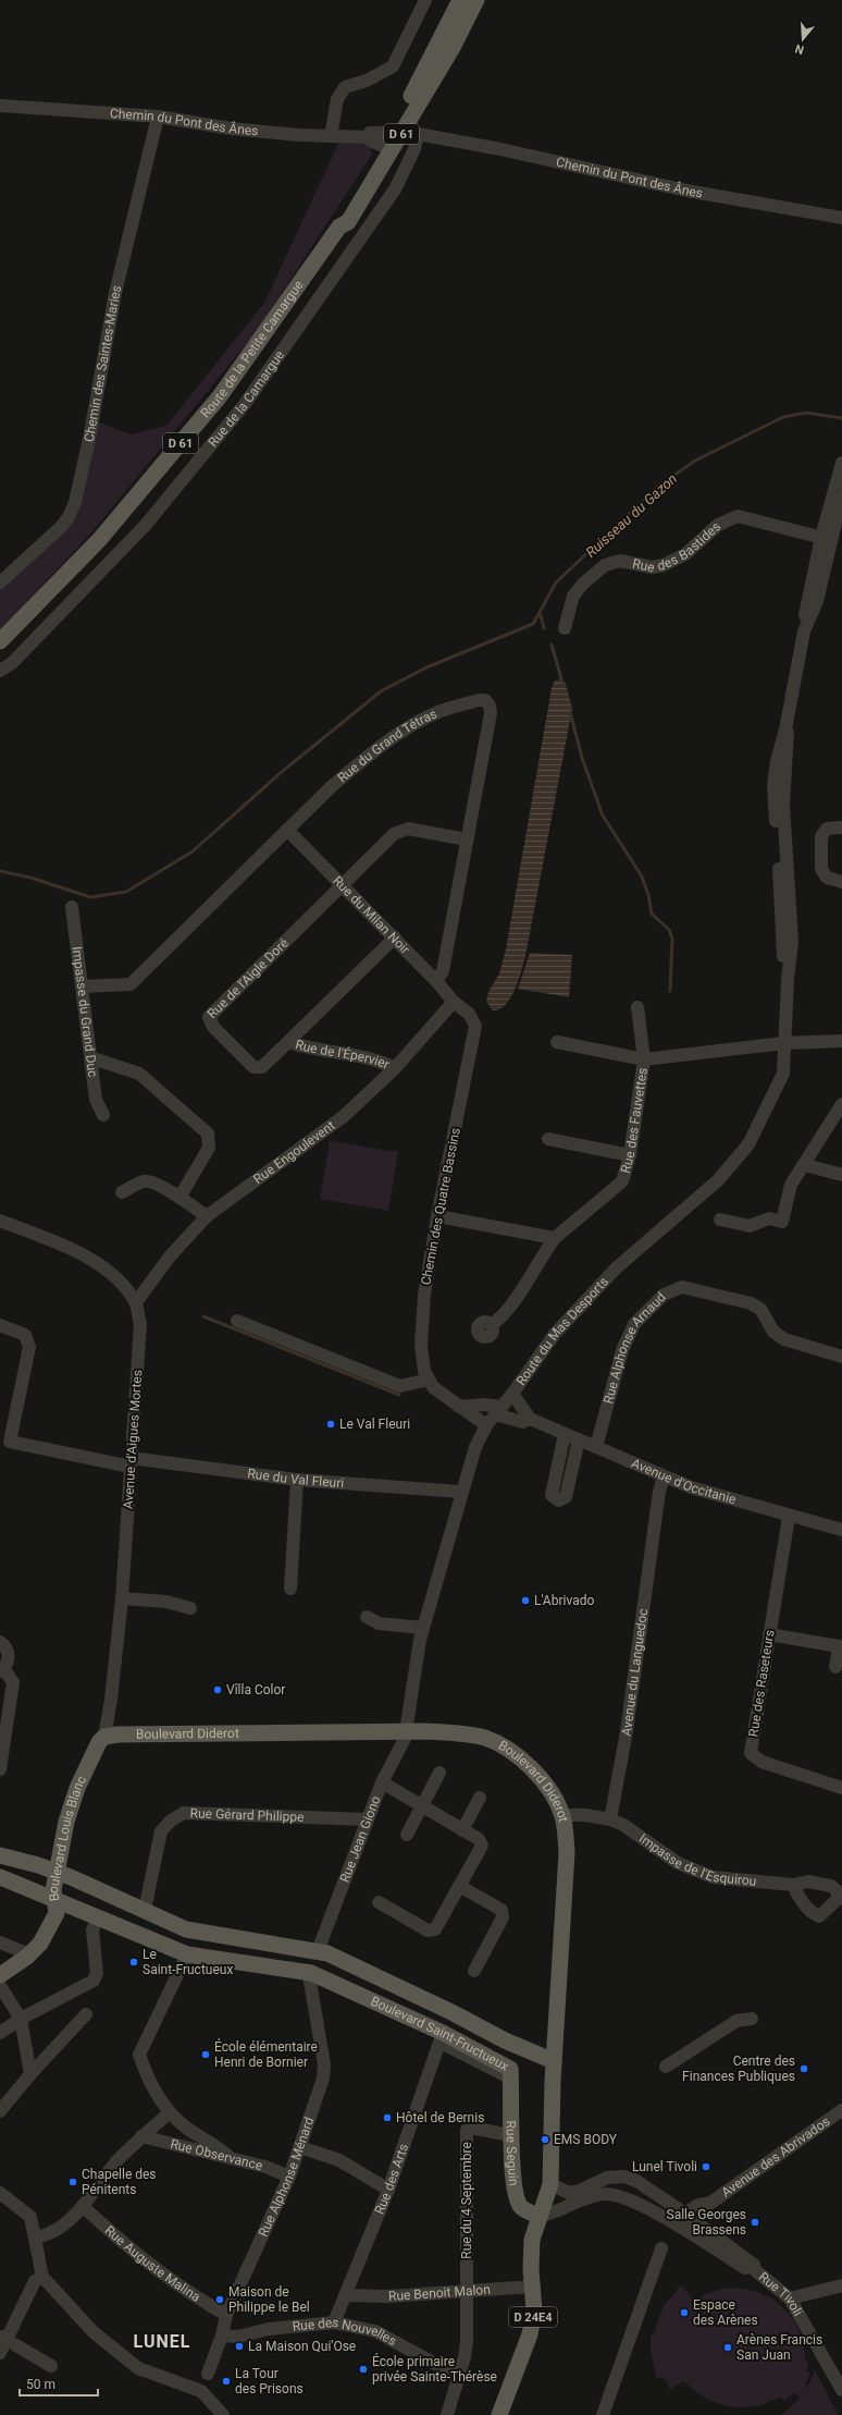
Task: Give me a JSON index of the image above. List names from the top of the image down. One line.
{"streets":{"main road":["D 61","Route de la Petite Camargue","Boulevard Diderot","Boulevard Louis Blanc","Boulevard Saint-Fructueux","Rue Seguin","D 24E4"],"street":["Chemin du Pont des Ânes","Chemin des Saintes-Maries","Rue de la Camargue","Rue des Bastides","Rue du Grand Tétras","Rue du Milan Noir","Rue de l'Aigle Doré","Impasse du Grand Duc","Rue de l'Épervier","Rue des Fauvettes","Rue Engoulevent","Chemin des Quatre Bassins","Route du Mas Desports","Rue Alphonse Arnaud","Avenue d'Aigues Mortes","Rue du Val Fleuri","Avenue d'Occitanie","Avenue du Languedoc","Rue des Raseteurs","Rue Gérard Philippe","Rue Jean Giono","Impasse de l'Esquirou","Rue Observance","Avenue des Abrivados","Rue Alphonse Ménard","Rue des Arts","Rue du 4 Septembre","Rue Auguste Malina","Rue Benoit Malon","Rue Tivoli","Rue des Nouvelles"]},"crossings":[["Chemin du Pont des Ânes","Route de la Petite Camargue"],["Chemin du Pont des Ânes","Chemin des Saintes-Maries"],["Chemin du Pont des Ânes","Rue de la Camargue"],["Route de la Petite Camargue","Rue de la Camargue"],["Rue des Bastides","Route du Mas Desports"],["Rue du Grand Tétras","Rue du Milan Noir"],["Rue du Grand Tétras","Impasse du Grand Duc"],["Rue du Milan Noir","Rue de l'Aigle Doré"],["Rue du Milan Noir","Rue Engoulevent"],["Rue du Milan Noir","Chemin des Quatre Bassins"],["Rue de l'Aigle Doré","Rue de l'Épervier"],["Rue de l'Épervier","Rue Engoulevent"],["Rue Engoulevent","Chemin des Quatre Bassins"],["Rue Engoulevent","Avenue d'Aigues Mortes"],["Chemin des Quatre Bassins","Route du Mas Desports"],["Chemin des Quatre Bassins","Avenue d'Occitanie"],["Route du Mas Desports","Rue du Val Fleuri"],["Route du Mas Desports","Avenue d'Occitanie"],["Route du Mas Desports","Boulevard Diderot"],["Route du Mas Desports","Rue Jean Giono"],["Rue Alphonse Arnaud","Avenue d'Occitanie"],["Avenue d'Aigues Mortes","Rue du Val Fleuri"],["Avenue d'Aigues Mortes","Boulevard Diderot"],["Avenue d'Aigues Mortes","Boulevard Louis Blanc"],["Avenue d'Occitanie","Avenue du Languedoc"],["Avenue d'Occitanie","Rue des Raseteurs"],["Avenue du Languedoc","Impasse de l'Esquirou"],["Boulevard Diderot","Boulevard Louis Blanc"],["Boulevard Diderot","Rue Jean Giono"],["Boulevard Diderot","Boulevard Saint-Fructueux"],["Boulevard Diderot","Rue Seguin"],["Boulevard Diderot","Rue Tivoli"],["Boulevard Diderot","D 24E4"],["Rue Gérard Philippe","Rue Jean Giono"],["Rue Gérard Philippe","Boulevard Saint-Fructueux"],["Boulevard Louis Blanc","Boulevard Saint-Fructueux"],["Rue Jean Giono","Boulevard Saint-Fructueux"],["Boulevard Saint-Fructueux","Rue Seguin"],["Boulevard Saint-Fructueux","Rue Alphonse Ménard"],["Boulevard Saint-Fructueux","Rue des Arts"],["Rue Seguin","Rue du 4 Septembre"],["Rue Seguin","Rue Tivoli"],["Rue Seguin","D 24E4"],["Rue Observance","Rue Alphonse Ménard"],["Avenue des Abrivados","Rue Tivoli"],["Rue Alphonse Ménard","Rue Auguste Malina"],["Rue Alphonse Ménard","Rue des Nouvelles"],["Rue des Arts","Rue Benoit Malon"],["Rue des Arts","Rue des Nouvelles"],["Rue du 4 Septembre","Rue Benoit Malon"],["Rue Benoit Malon","D 24E4"],["Rue Tivoli","D 24E4"]],"districts":["LUNEL"],"water":["Ruisseau du Gazon"],"places":["Le Val Fleuri","L'Abrivado","Vîlla Color","Le Saint-Fructueux","École élémentaire Henri de Bornier","Centre des Finances Publiques","Hôtel de Bernis","EMS BODY","Lunel Tivoli","Chapelle des Pénitents","Salle Georges Brassens","Maison de Philippe le Bel","Espace des Arènes","La Maison Qui'Ose","Arènes Francis San Juan","École primaire privée Sainte-Thérèse","La Tour des Prisons"],"scale_bar":"50 m","north":"bottom"}
